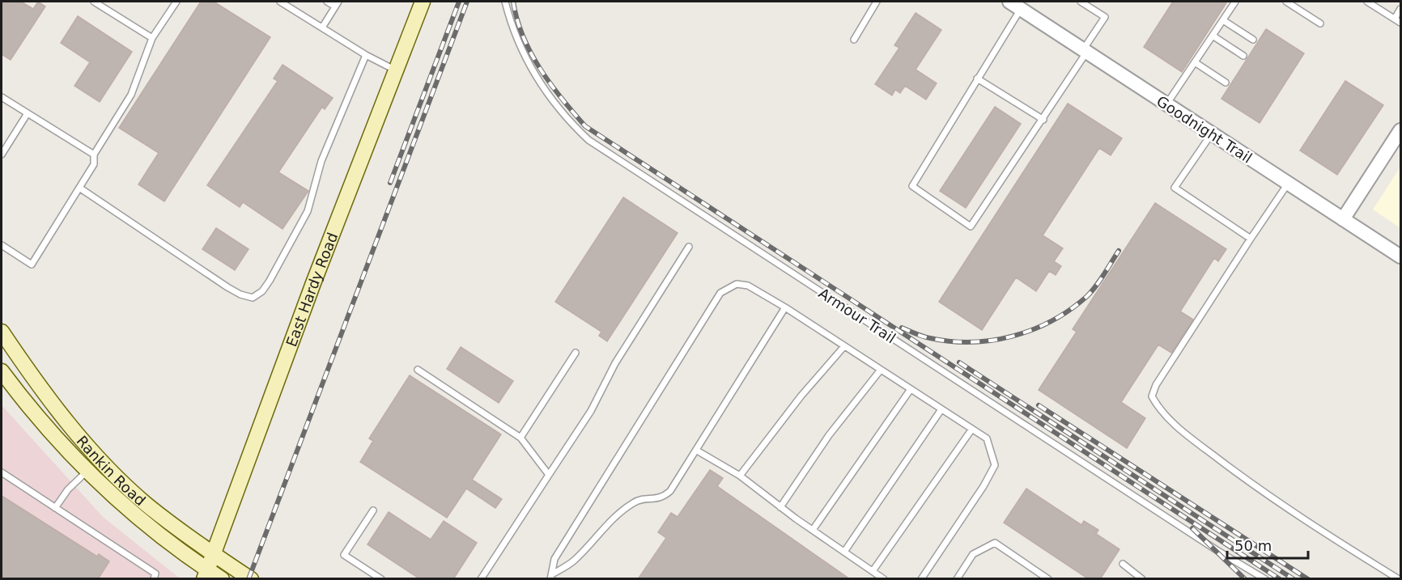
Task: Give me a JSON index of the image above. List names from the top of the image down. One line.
{"streets":{"main road":["East Hardy Road","Rankin Road"],"street":["Goodnight Trail"],"lane":["Armour Trail"]},"crossings":[["East Hardy Road","Rankin Road"]],"scale_bar":"50 m"}
